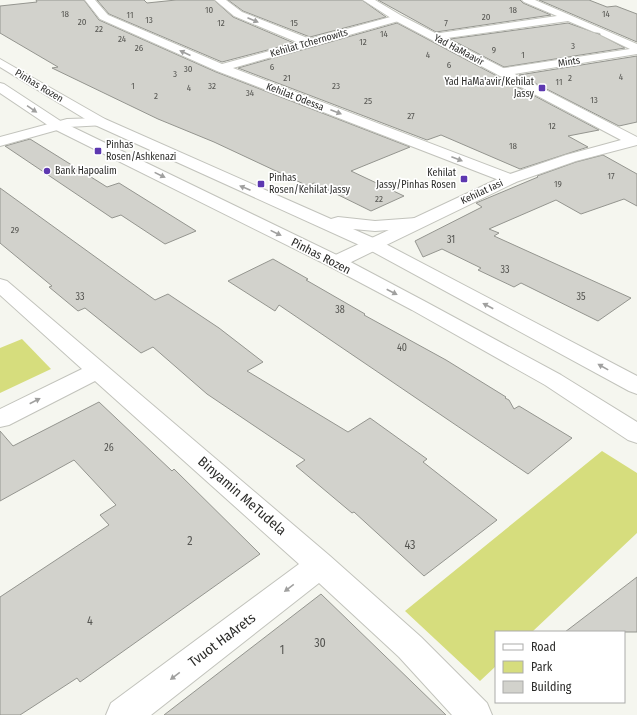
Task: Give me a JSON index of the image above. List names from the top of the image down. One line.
{"streets":{"street":["Kehilat Tchernowits","Yad HaMaavir","Mints","Pinhas Rozen","Kehilat Odessa","Kehilat Iasi","Binyamin MeTudela","Tvuot HaArets"]},"crossings":[["Kehilat Tchernowits","Yad HaMaavir"],["Kehilat Tchernowits","Kehilat Odessa"],["Yad HaMaavir","Mints"],["Yad HaMaavir","Kehilat Iasi"],["Pinhas Rozen","Kehilat Iasi"],["Kehilat Odessa","Kehilat Iasi"],["Binyamin MeTudela","Tvuot HaArets"]],"one_way":["Tvuot HaArets"],"places":{"transit":["Yad HaMa'avir/Kehilat Jassy","Pinhas Rosen/Ashkenazi","Kehilat Jassy/Pinhas Rosen","Pinhas Rosen/Kehilat Jassy"],"other":["Bank Hapoalim"]},"house_numbers":["10","18","18","14","11","20","13","20","12","15","7","22","14","24","12","3","26","9","4","1","6","6","30","3","4","21","2","11","1","32","23","4","34","2","13","25","27","12","18","17","19","22","29","31","33","33","35","38","40","26","2","43","4","30","1"],"legend":["Road","Park","Building"]}
